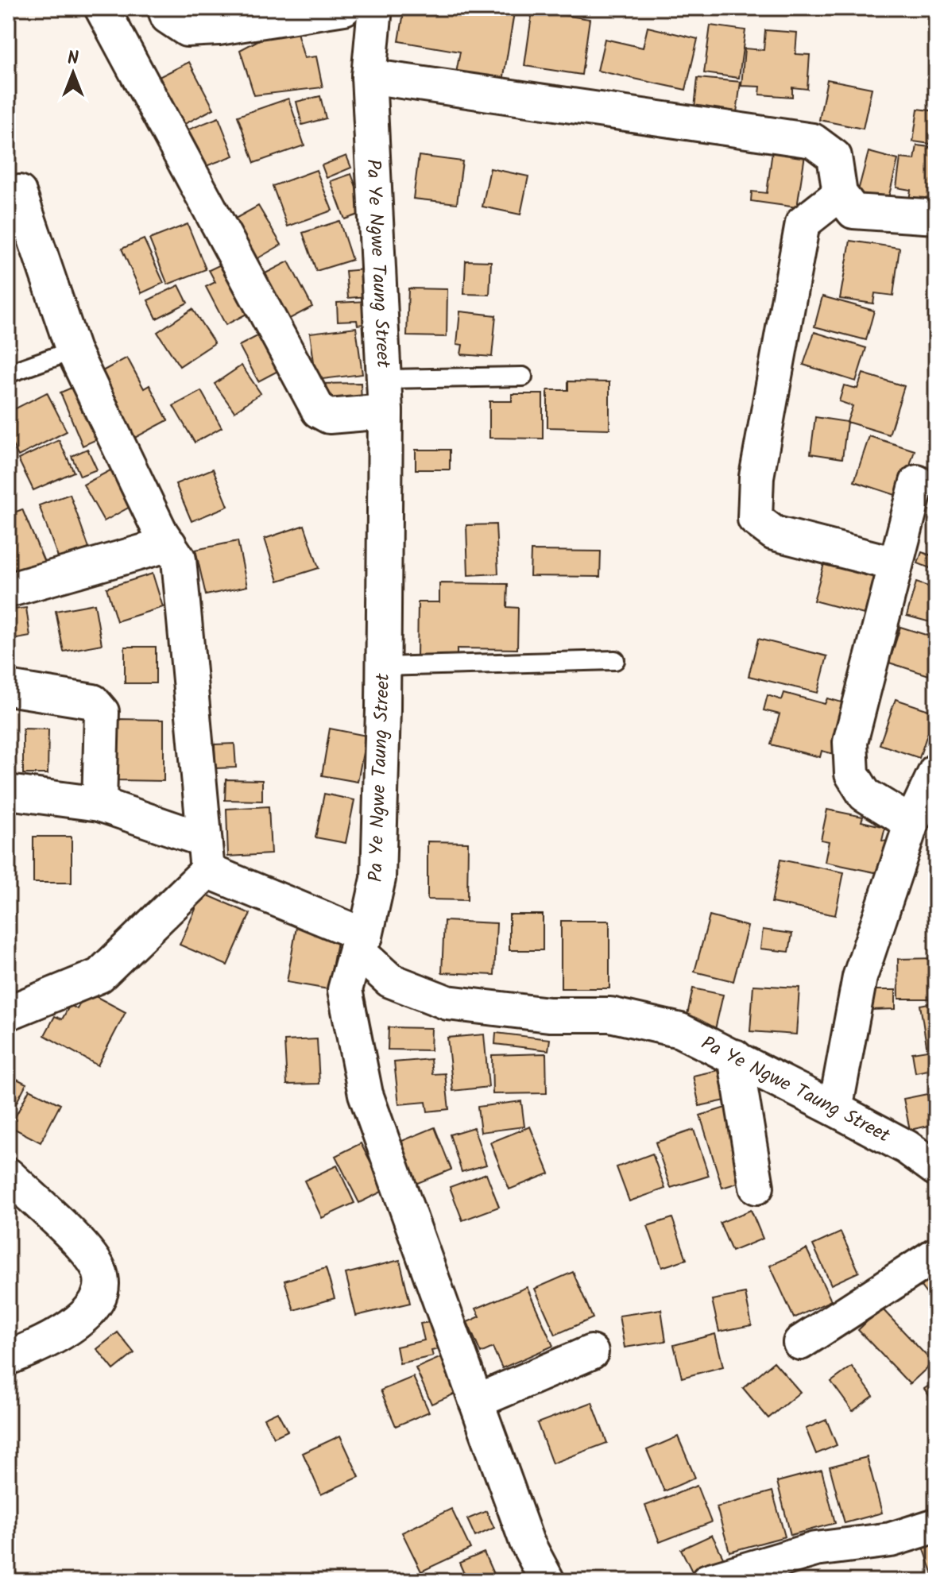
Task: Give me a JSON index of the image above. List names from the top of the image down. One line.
{"streets":{"street":["Pa Ye Ngwe Taung Street"]},"north":"top"}
